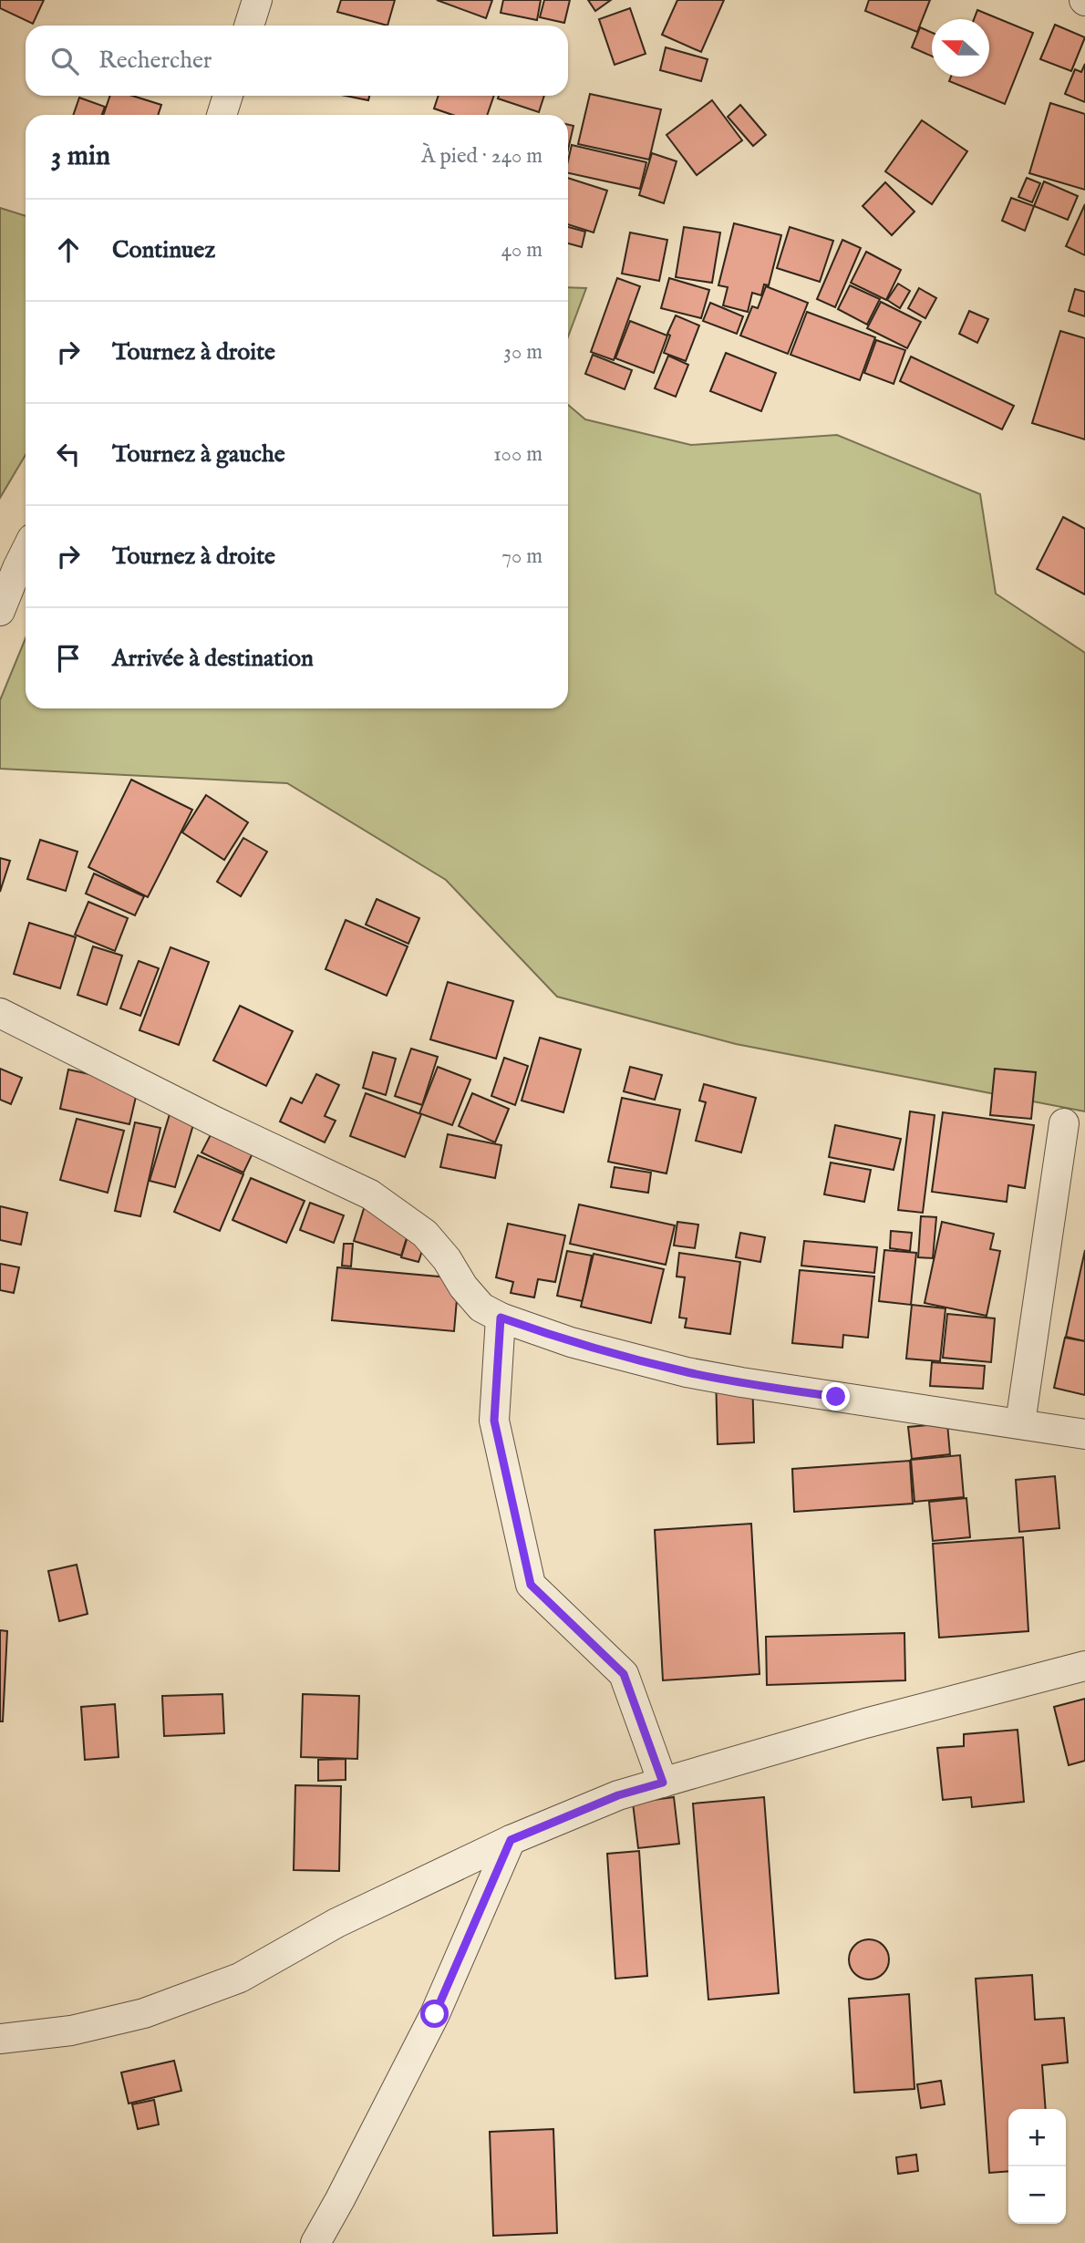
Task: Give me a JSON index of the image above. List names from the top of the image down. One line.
{"north":"left","page":{"search":"Rechercher","heading":["3 min","À pied · 240 m"],"list":[["Continuez","40 m"],["Tournez à droite","30 m"],["Tournez à gauche","100 m"],["Tournez à droite","70 m"],"Arrivée à destination"],"map_buttons":["+","−"]}}
